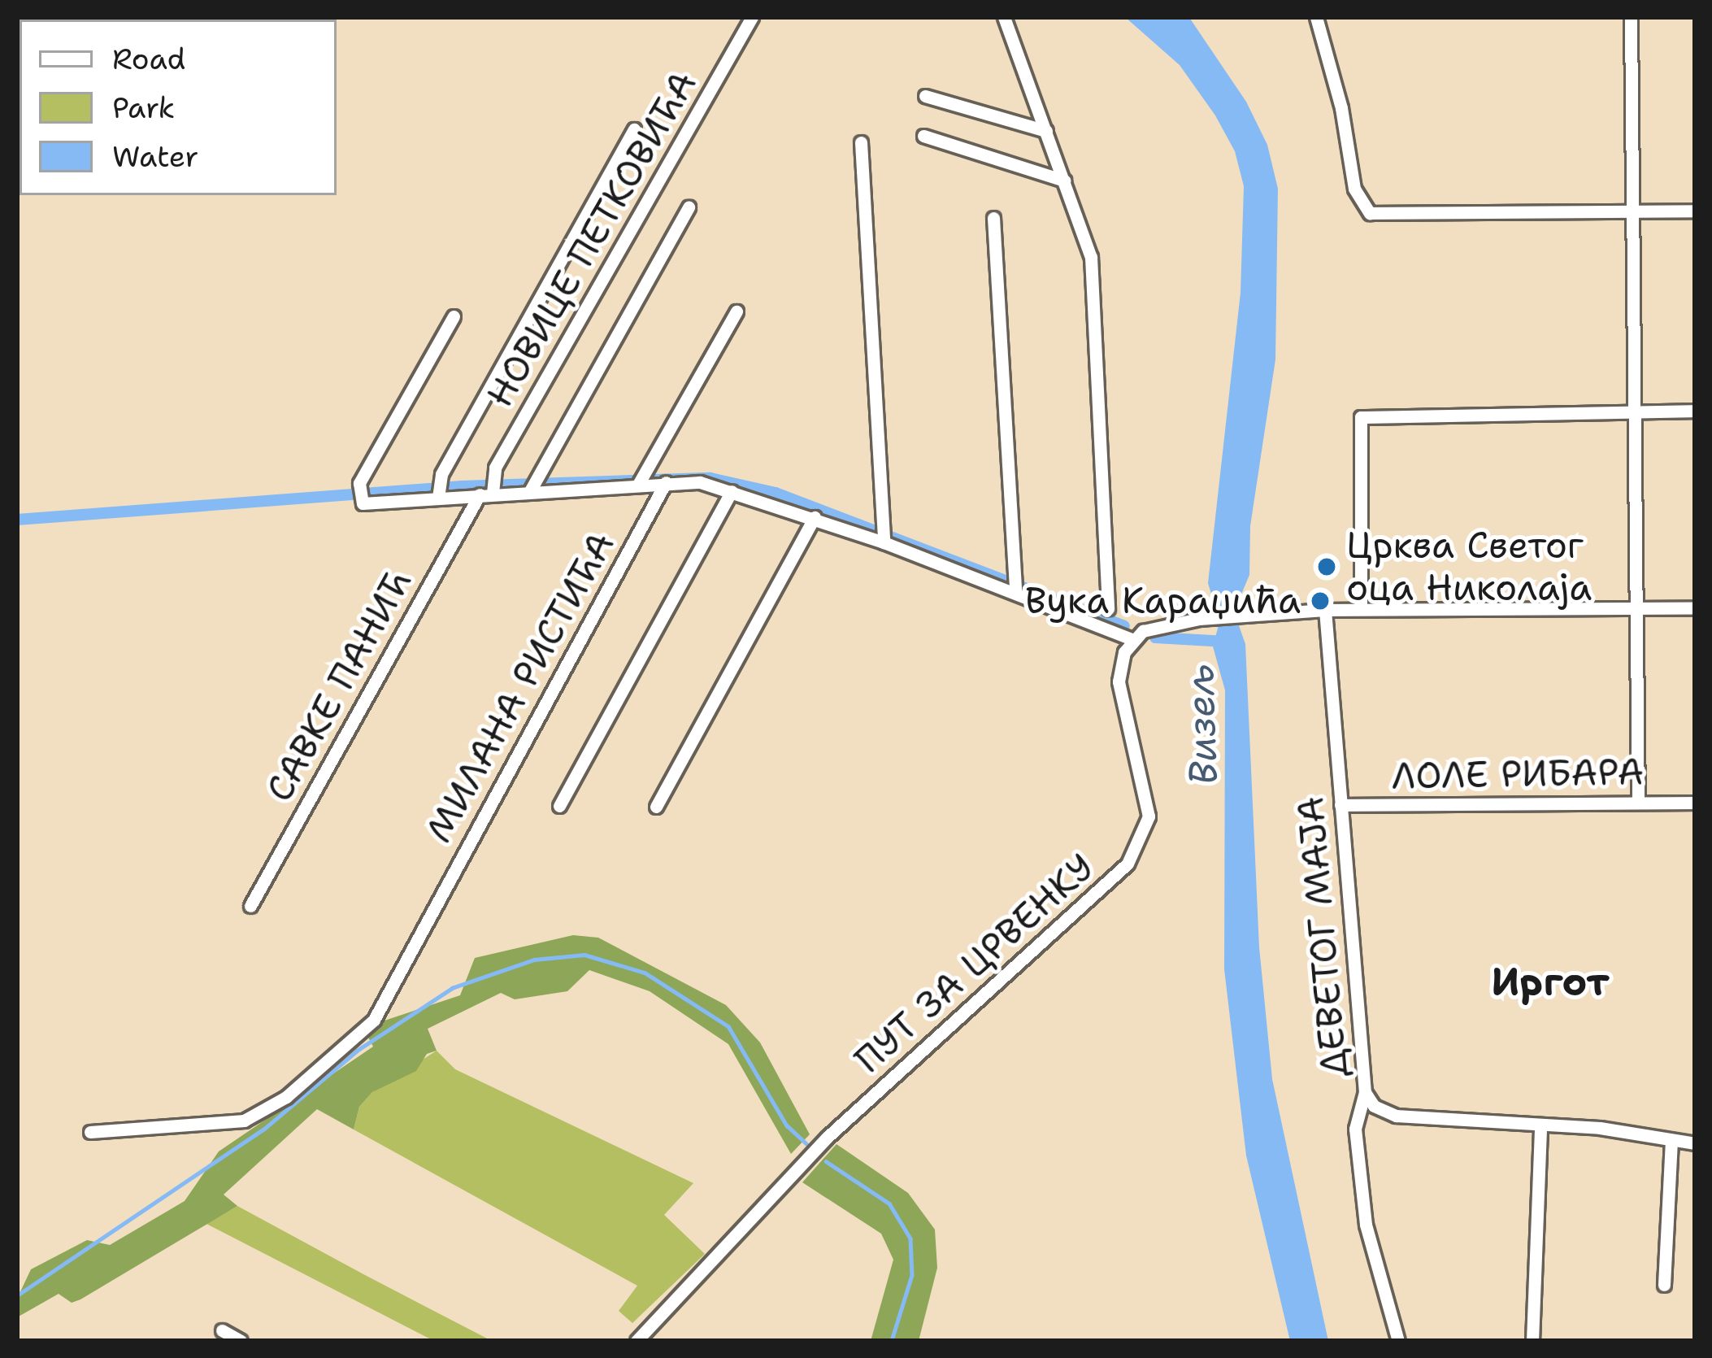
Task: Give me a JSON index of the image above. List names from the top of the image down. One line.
{"streets":{"street":["НОВИЦЕ ПЕТКОВИЋА","САВКЕ ПАНИЋ","МИЛАНА РИСТИЋА","ЛОЛЕ РИБАРА","ДЕВЕТОГ МАЈА","ПУТ ЗА ЦРВЕНКУ"]},"crossings":[["НОВИЦЕ ПЕТКОВИЋА","САВКЕ ПАНИЋ"],["ЛОЛЕ РИБАРА","ДЕВЕТОГ МАЈА"]],"districts":["Иргот"],"water":["Визељ"],"places":["Црква Светог оца Николаја","Вука Караџића"],"legend":["Road","Park","Water"]}
